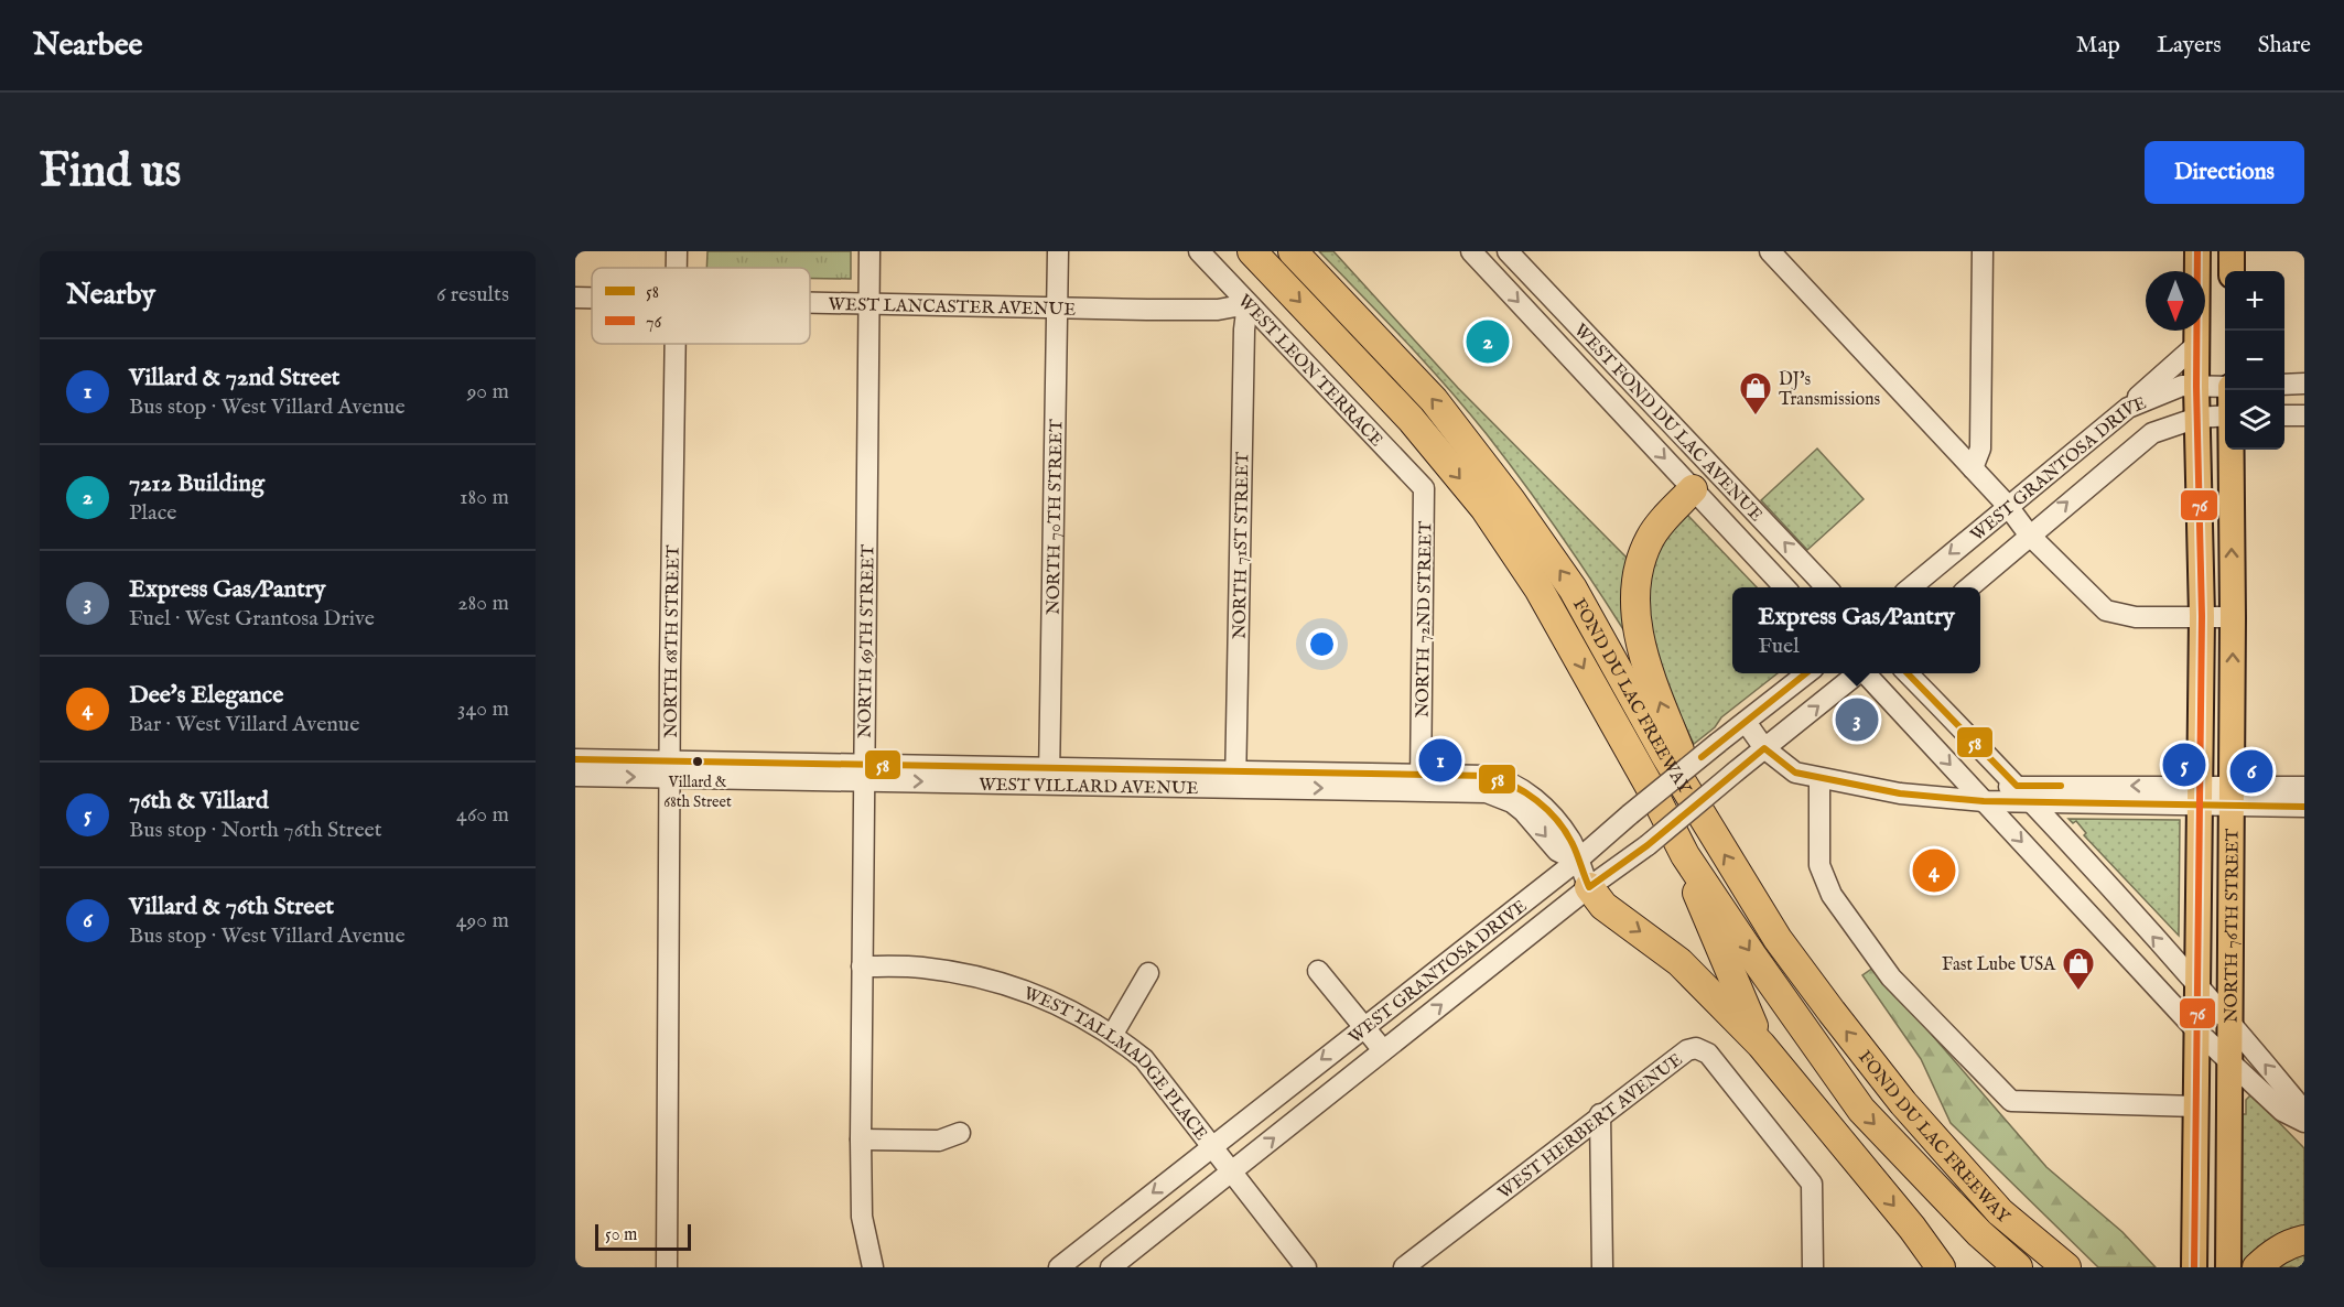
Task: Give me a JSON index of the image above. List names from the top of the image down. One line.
{"streets":{"highway":["FOND DU LAC FREEWAY"],"main road":["NORTH 76TH STREET"],"street":["WEST LANCASTER AVENUE","WEST LEON TERRACE","WEST FOND DU LAC AVENUE","WEST GRANTOSA DRIVE","NORTH 70TH STREET","NORTH 71ST STREET","NORTH 72ND STREET","NORTH 68TH STREET","NORTH 69TH STREET","WEST VILLARD AVENUE","WEST TALLMADGE PLACE","WEST HERBERT AVENUE"]},"crossings":[["WEST LANCASTER AVENUE","WEST LEON TERRACE"],["WEST LANCASTER AVENUE","NORTH 70TH STREET"],["WEST LANCASTER AVENUE","NORTH 71ST STREET"],["WEST LANCASTER AVENUE","NORTH 69TH STREET"],["WEST LEON TERRACE","NORTH 71ST STREET"],["WEST LEON TERRACE","NORTH 72ND STREET"],["WEST GRANTOSA DRIVE","WEST VILLARD AVENUE"],["WEST GRANTOSA DRIVE","NORTH 76TH STREET"],["WEST GRANTOSA DRIVE","WEST TALLMADGE PLACE"],["NORTH 70TH STREET","WEST VILLARD AVENUE"],["NORTH 71ST STREET","WEST VILLARD AVENUE"],["NORTH 72ND STREET","WEST VILLARD AVENUE"],["NORTH 68TH STREET","WEST VILLARD AVENUE"],["NORTH 69TH STREET","WEST VILLARD AVENUE"],["NORTH 69TH STREET","WEST TALLMADGE PLACE"]],"places":{"shop":["DJ's Transmissions","Fast Lube USA"],"other":["Villard & 68th Street"]},"lines":["transit line 76","transit line 58"],"legend":["58","76"],"scale_bar":"50 m","north":"bottom","page":{"header":"Nearbee","nav":["Map","Layers","Share"],"buttons":"Directions","title":"Find us","heading":["Nearby","6 results"],"map_buttons":["+","−"],"pins":["2","3","1","5","6","4"],"list":[{"mark":"1","name":"Villard & 72nd Street","note":"Bus stop · West Villard Avenue","value":"90 m"},{"mark":"2","name":"7212 Building","note":"Place","value":"180 m"},{"mark":"3","name":"Express Gas/Pantry","note":"Fuel · West Grantosa Drive","value":"280 m"},{"mark":"4","name":"Dee's Elegance","note":"Bar · West Villard Avenue","value":"340 m"},{"mark":"5","name":"76th & Villard","note":"Bus stop · North 76th Street","value":"460 m"},{"mark":"6","name":"Villard & 76th Street","note":"Bus stop · West Villard Avenue","value":"490 m"}],"popup":["Express Gas/Pantry","Fuel"],"scale":"50 m"}}
